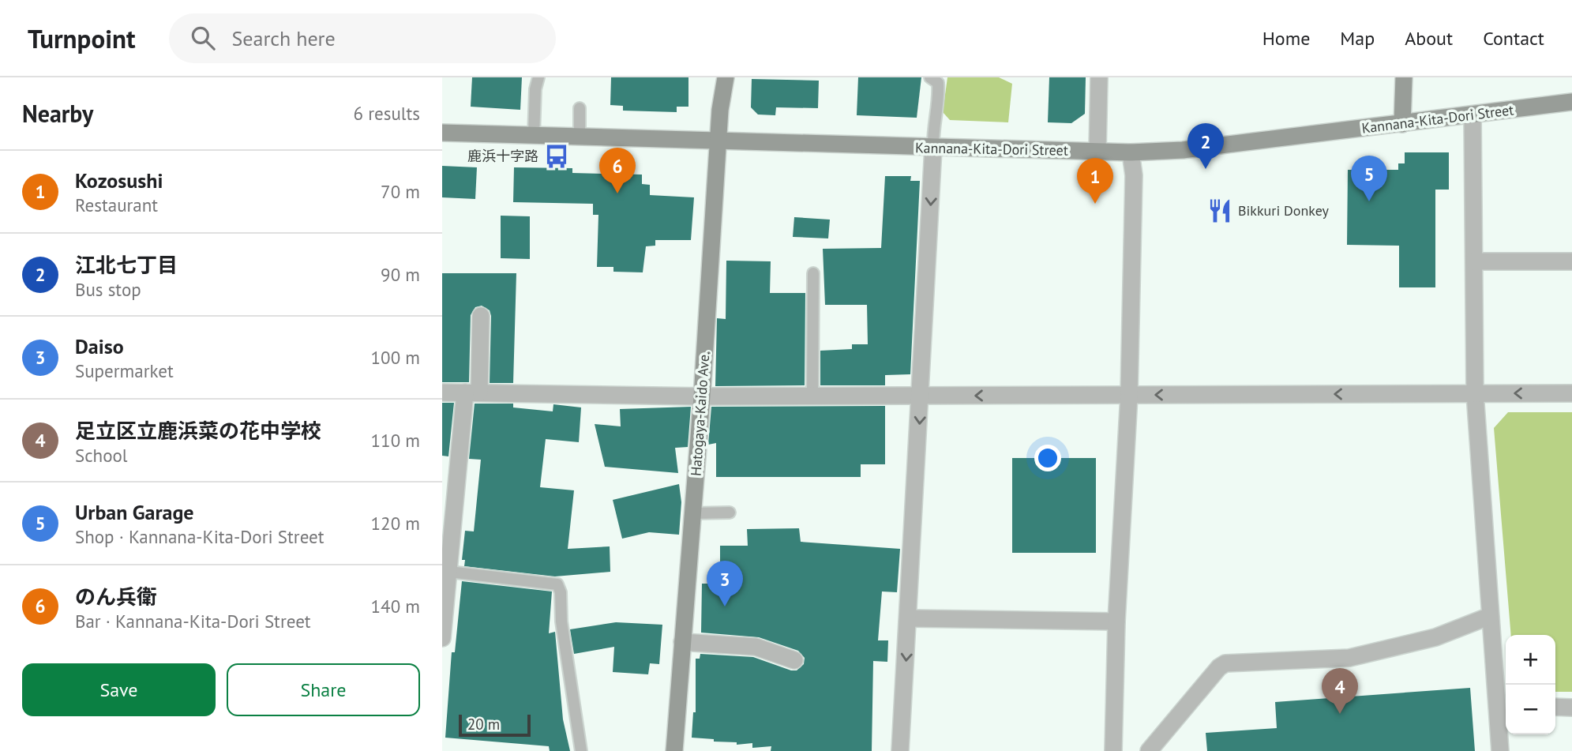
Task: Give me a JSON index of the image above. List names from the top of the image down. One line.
{"streets":{"street":["Kannana-Kita-Dori Street","Hatogaya-Kaido Ave."]},"crossings":[["Kannana-Kita-Dori Street","Hatogaya-Kaido Ave."]],"places":{"bus stop":["鹿浜十字路"],"restaurant":["Bikkuri Donkey"]},"scale_bar":"20 m","page":{"header":"Turnpoint","search":"Search here","nav":["Home","Map","About","Contact"],"heading":["Nearby","6 results"],"pins":["2","6","5","1","3","4"],"list":[{"mark":"1","name":"Kozosushi","note":"Restaurant","value":"70 m"},{"mark":"2","name":"江北七丁目","note":"Bus stop","value":"90 m"},{"mark":"3","name":"Daiso","note":"Supermarket","value":"100 m"},{"mark":"4","name":"足立区立鹿浜菜の花中学校","note":"School","value":"110 m"},{"mark":"5","name":"Urban Garage","note":"Shop · Kannana-Kita-Dori Street","value":"120 m"},{"mark":"6","name":"のん兵衛","note":"Bar · Kannana-Kita-Dori Street","value":"140 m"}],"map_buttons":["+","−"],"buttons":["Save","Share"],"scale":"20 m"}}
